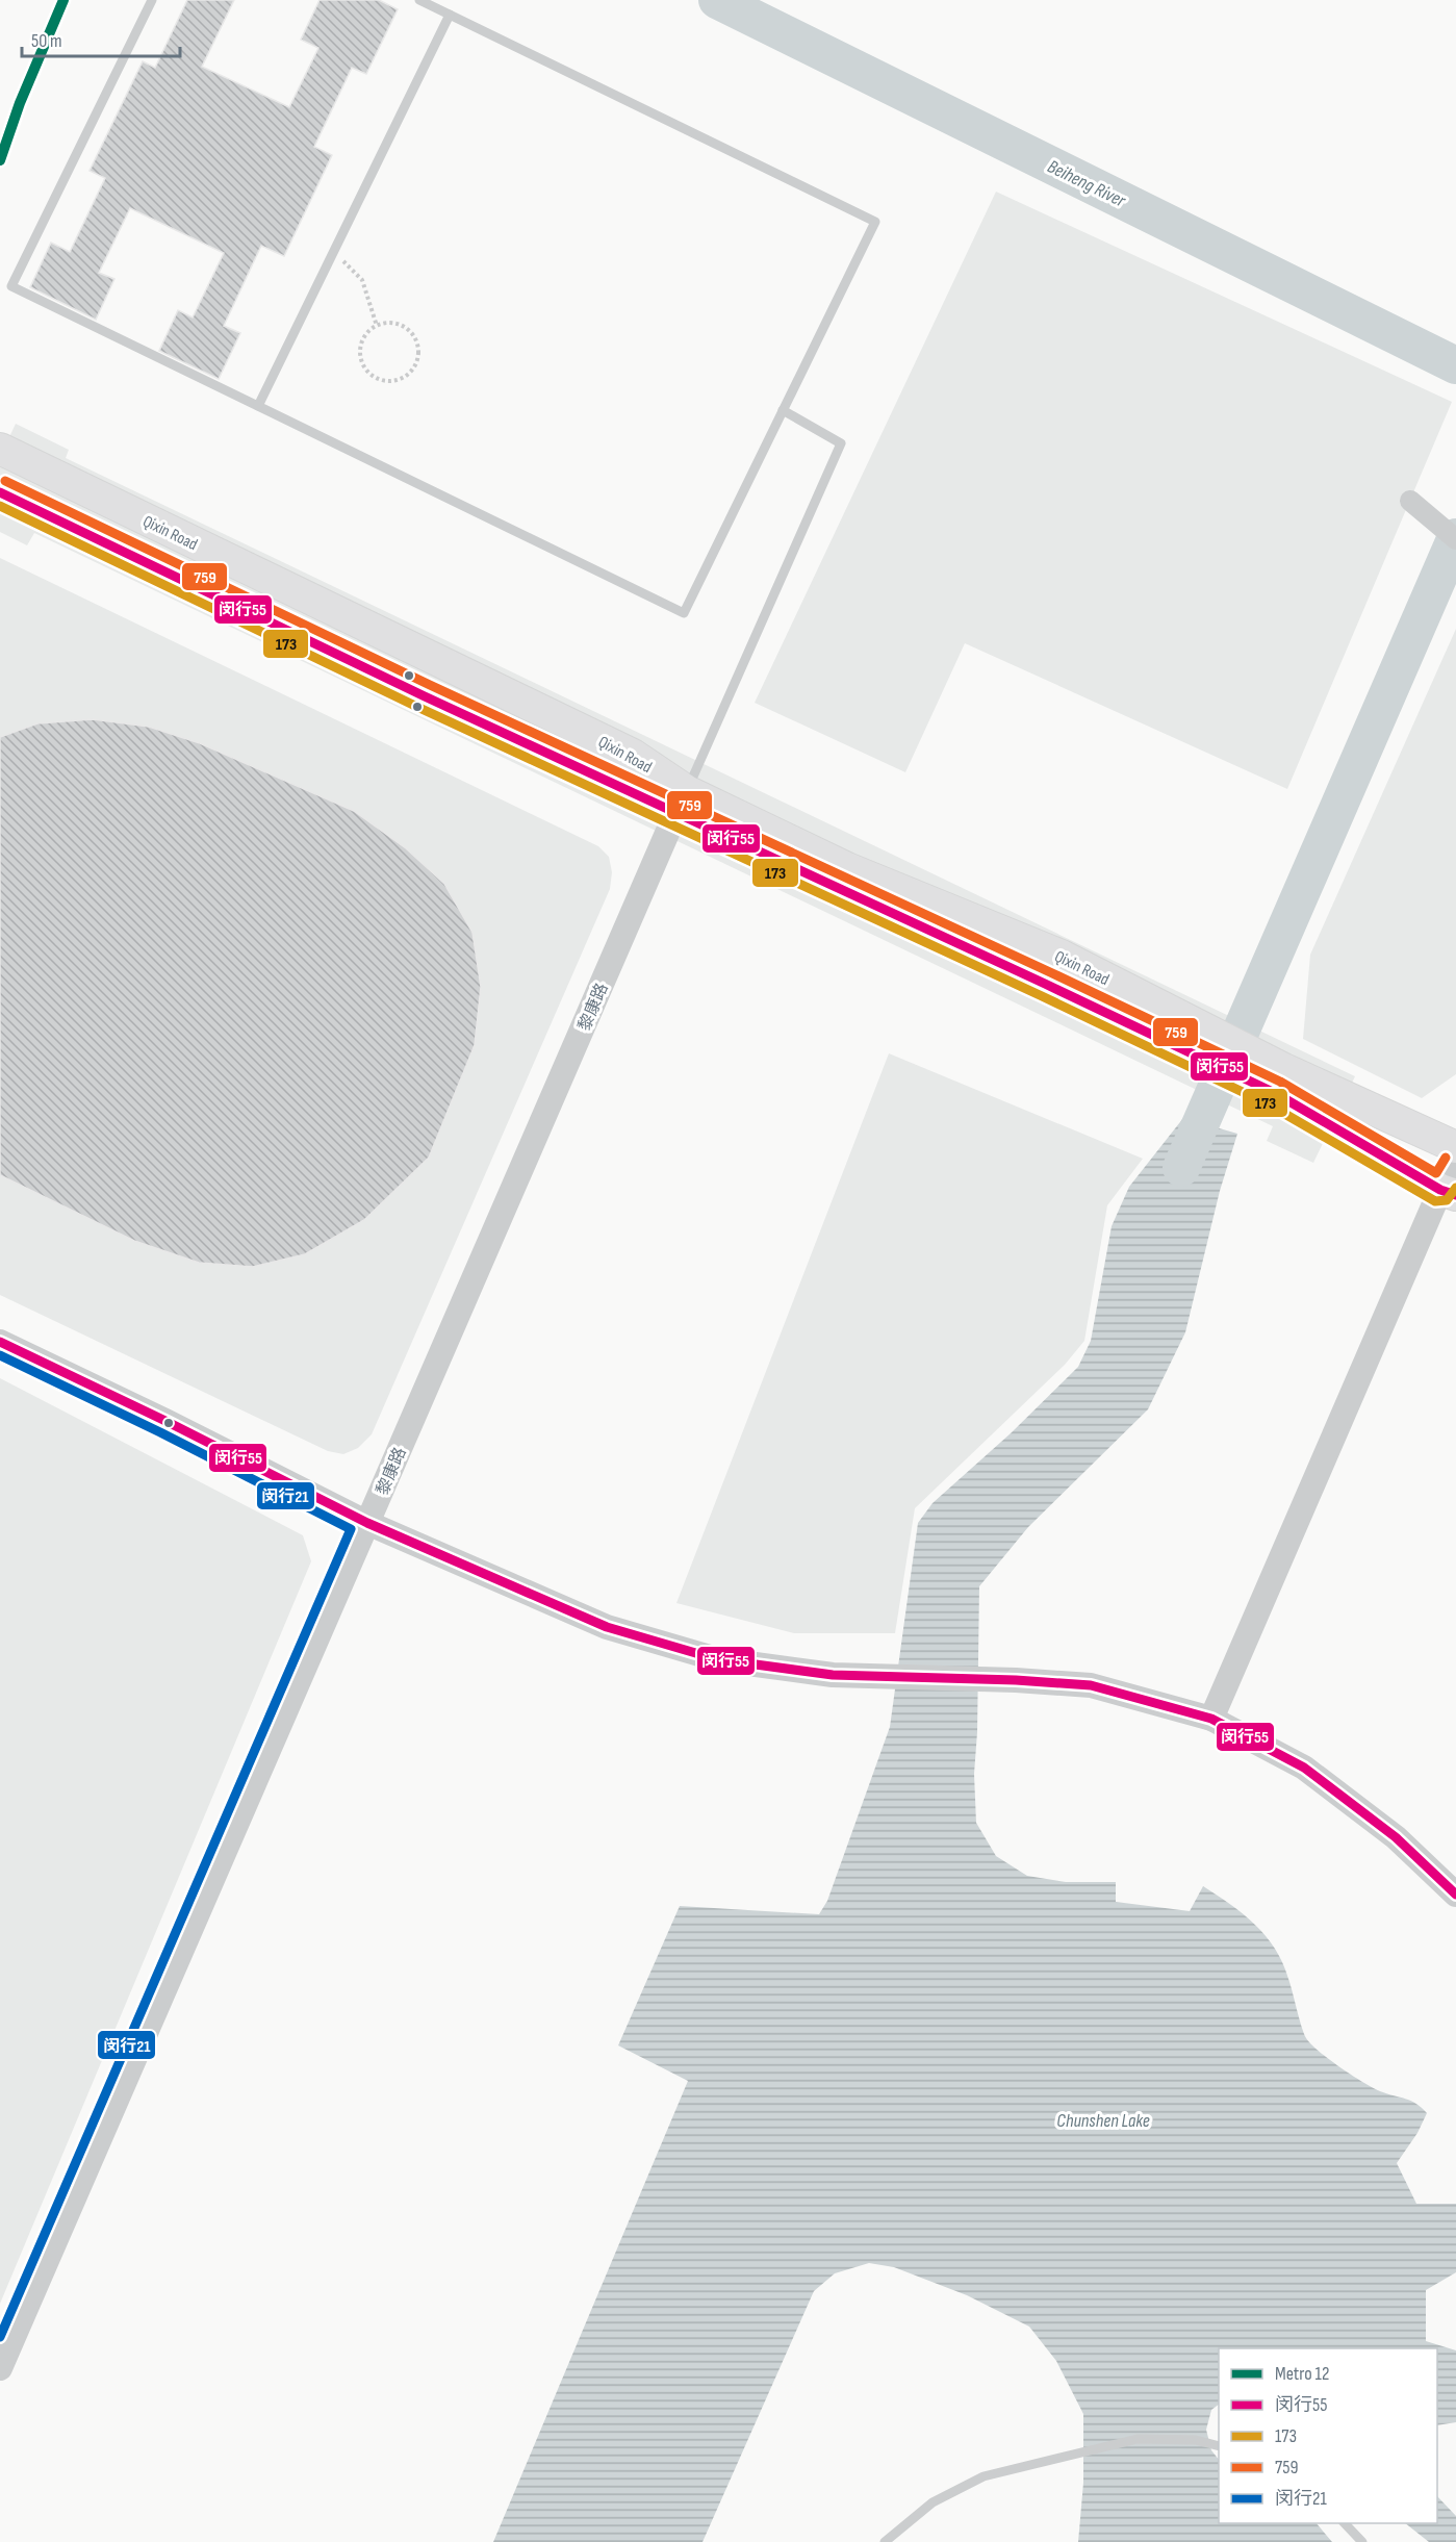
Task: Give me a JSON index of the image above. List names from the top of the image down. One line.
{"streets":{"main road":["Qixin Road"],"street":["黎康路"]},"crossings":[["Qixin Road","黎康路"]],"water":["Beiheng River","Chunshen Lake"],"lines":["metro line 12","transit line 759","transit line 闵行55","transit line 173","transit line 闵行21"],"legend":["Metro 12","闵行55","173","759","闵行21"],"scale_bar":"50 m"}
